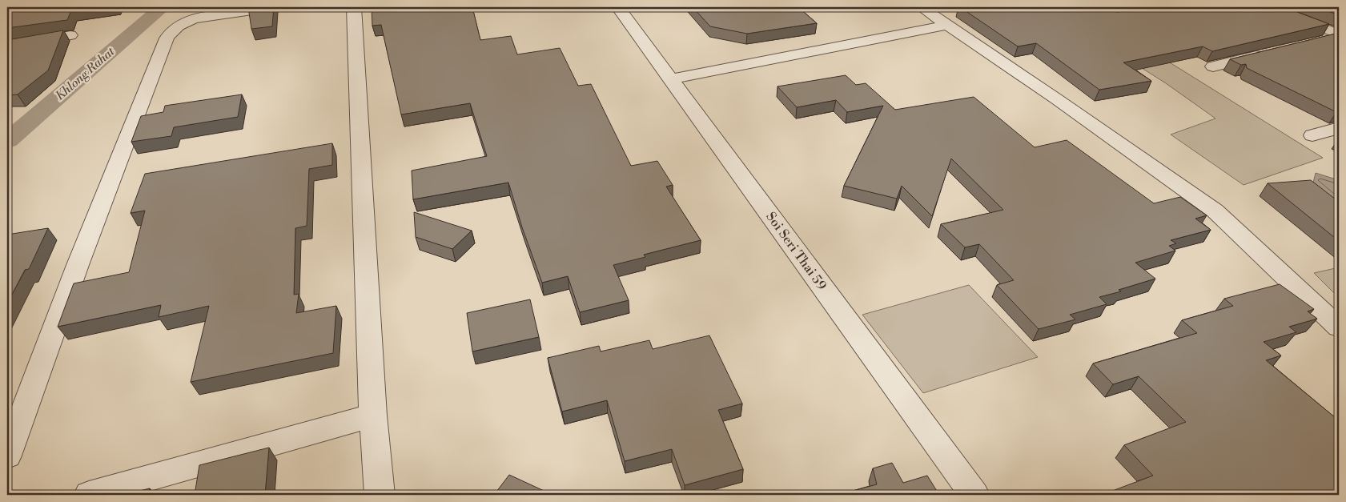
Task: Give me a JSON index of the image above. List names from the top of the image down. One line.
{"streets":{"street":["Soi Seri Thai 59"]},"water":["Khlong Rahat"]}
